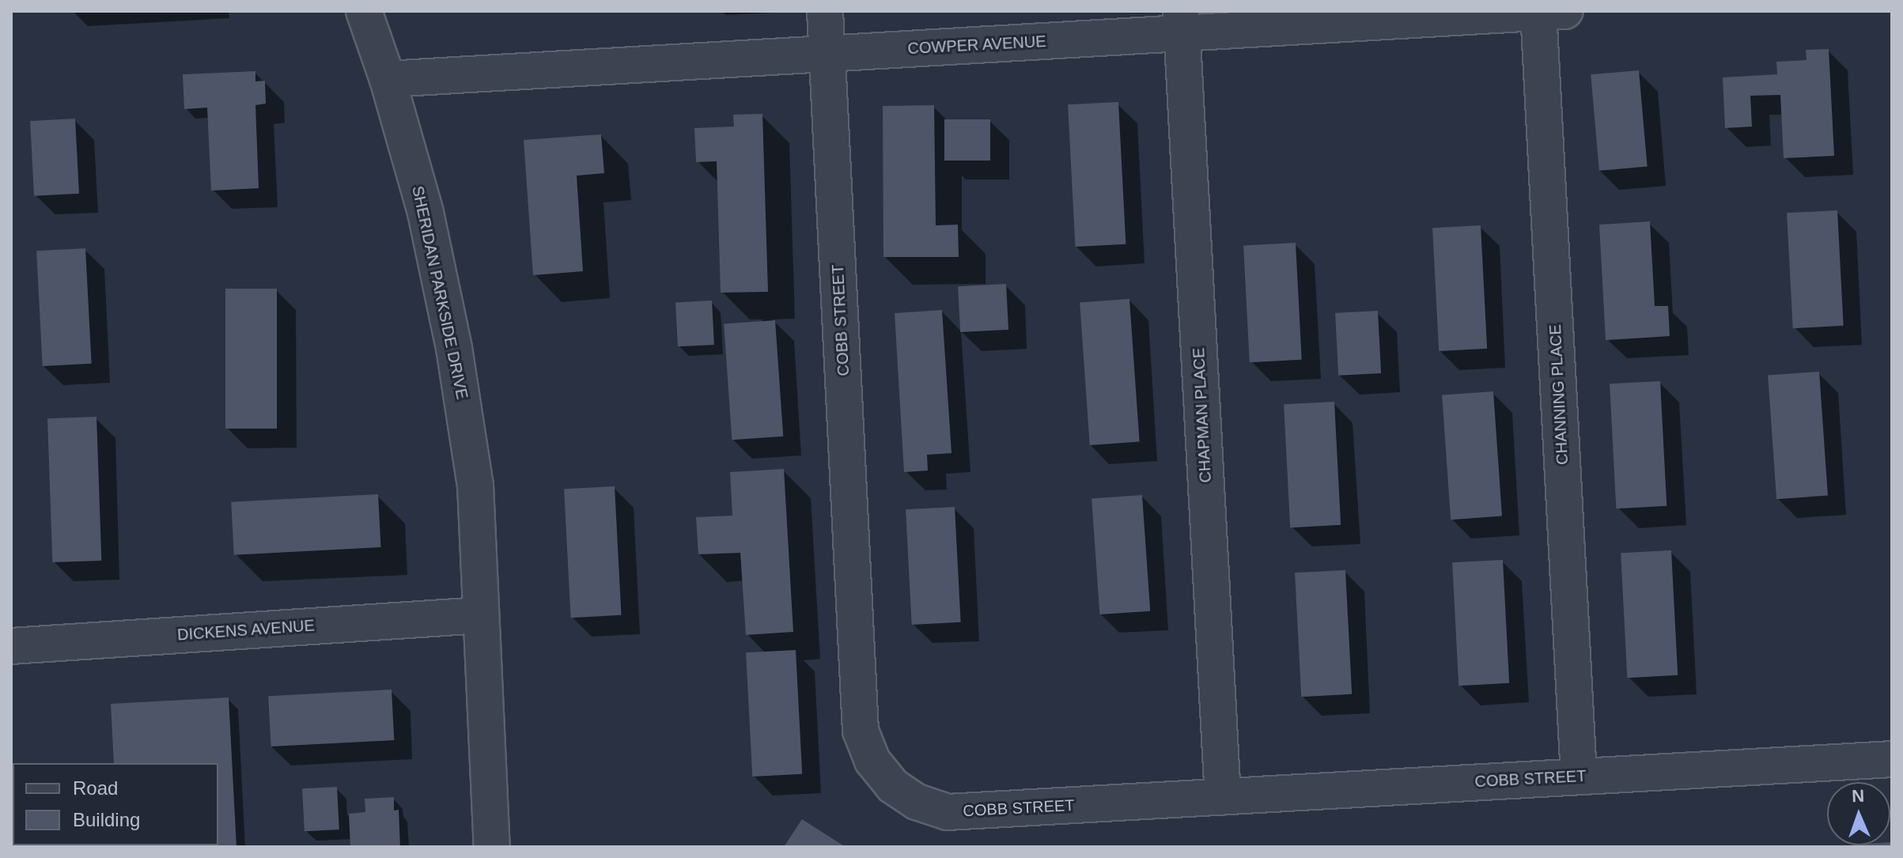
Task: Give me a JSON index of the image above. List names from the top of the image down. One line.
{"streets":{"street":["COWPER AVENUE","SHERIDAN PARKSIDE DRIVE","COBB STREET","CHANNING PLACE","CHAPMAN PLACE","DICKENS AVENUE"]},"crossings":[["COWPER AVENUE","SHERIDAN PARKSIDE DRIVE"],["COWPER AVENUE","COBB STREET"],["COWPER AVENUE","CHANNING PLACE"],["COWPER AVENUE","CHAPMAN PLACE"],["SHERIDAN PARKSIDE DRIVE","DICKENS AVENUE"],["COBB STREET","CHANNING PLACE"],["COBB STREET","CHAPMAN PLACE"]],"legend":["Road","Building"],"north":"top"}
